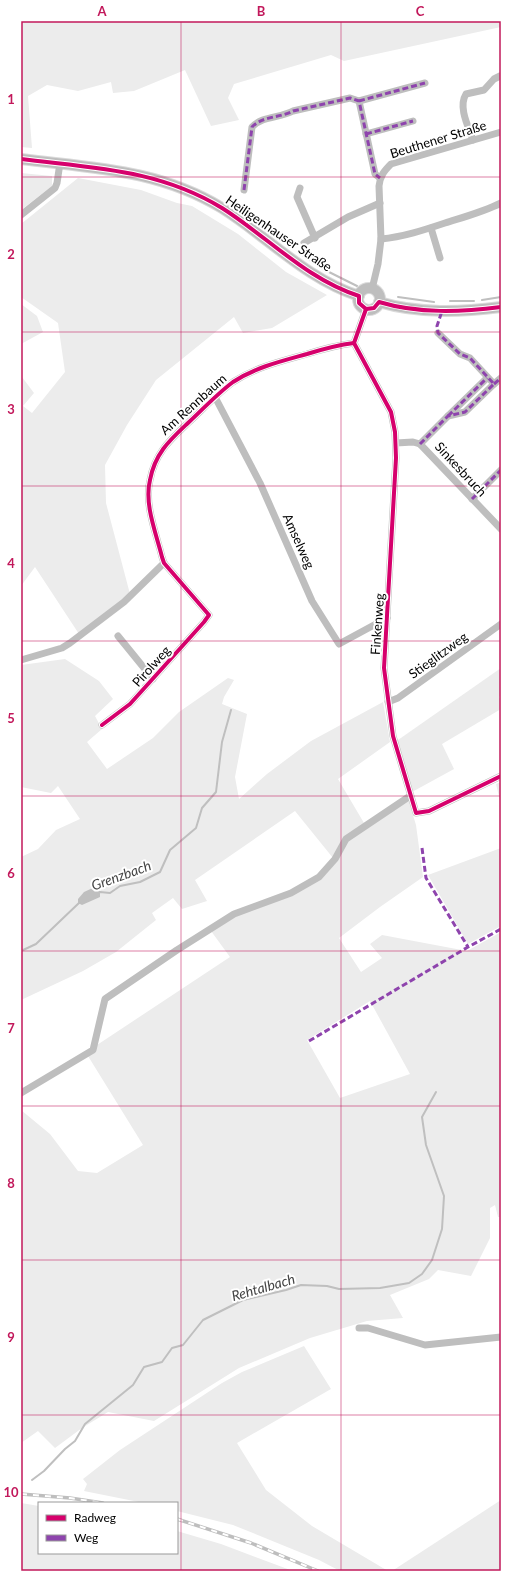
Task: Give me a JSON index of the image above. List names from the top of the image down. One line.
{"streets":{"main road":["Heiligenhauser Straße"],"street":["Beuthener Straße","Am Rennbaum","Sinkesbruch","Amselweg","Finkenweg","Stieglitzweg","Pirolweg"]},"crossings":[["Am Rennbaum","Amselweg"],["Am Rennbaum","Finkenweg"],["Am Rennbaum","Pirolweg"],["Sinkesbruch","Finkenweg"],["Amselweg","Finkenweg"],["Finkenweg","Stieglitzweg"]],"water":["Grenzbach","Rehtalbach"],"legend":["Radweg","Weg"],"grid":{"columns":["A","B","C"],"rows":["1","2","3","4","5","6","7","8","9","10"]}}
